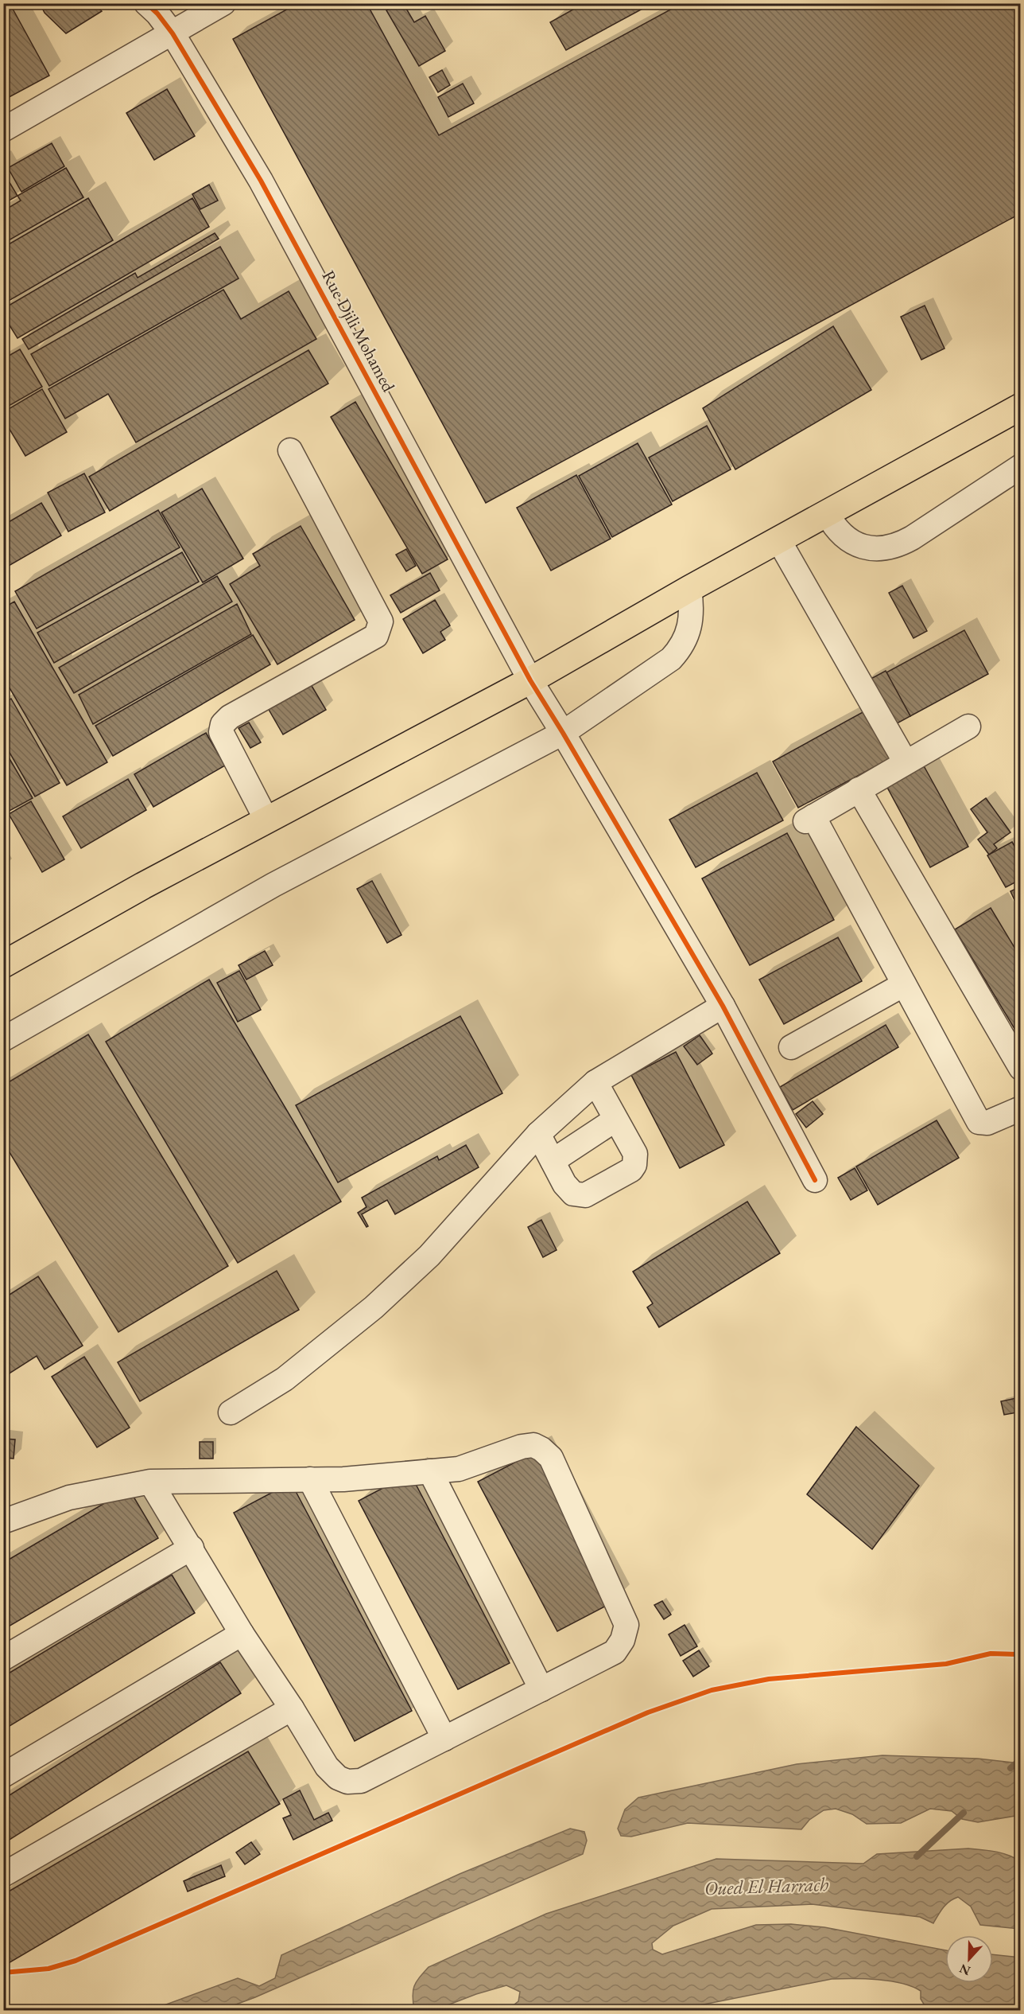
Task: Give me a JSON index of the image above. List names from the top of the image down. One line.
{"streets":{"street":["Rue Djili Mohamed"]},"water":["Oued El Harrach"],"north":"bottom"}
